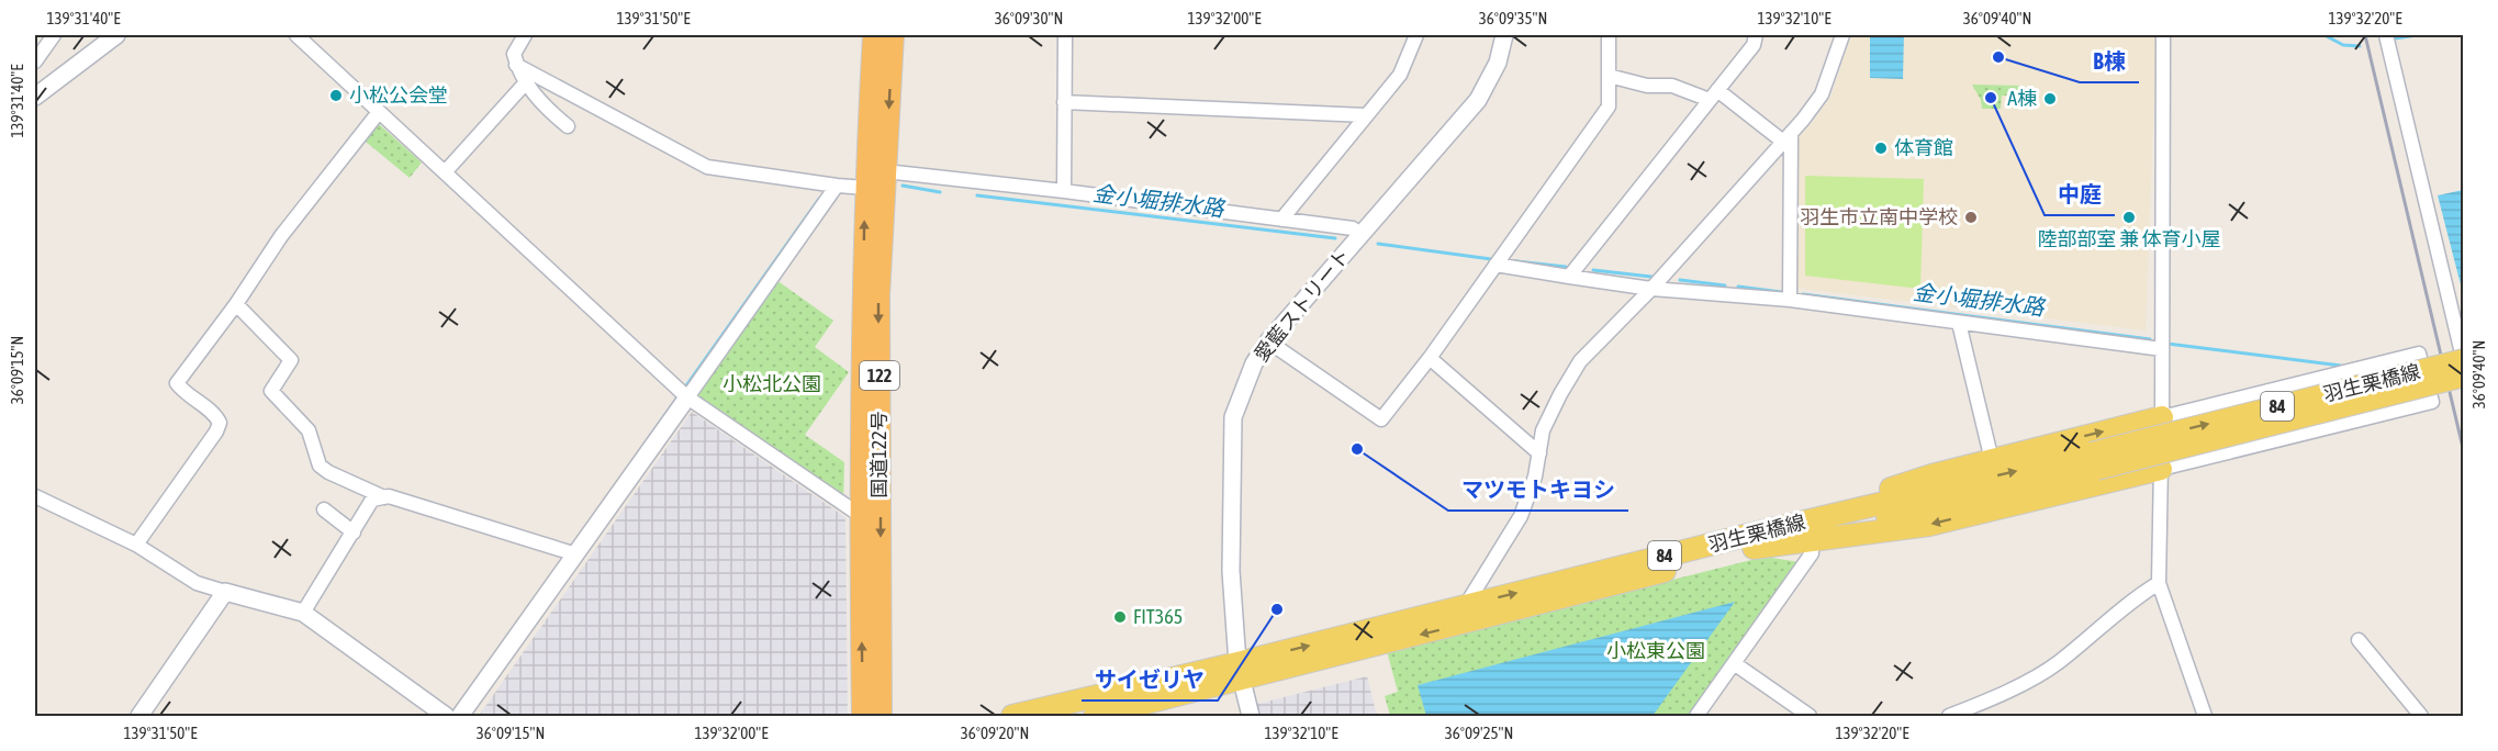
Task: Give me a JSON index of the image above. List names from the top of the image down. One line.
{"streets":{"highway":["122","国道122号"],"main road":["羽生栗橋線","84"],"street":["愛藍ストリート"]},"crossings":[["愛藍ストリート","羽生栗橋線"]],"water":["金小堀排水路"],"parks":["小松北公園","小松東公園"],"places":["B棟","小松公会堂","中庭","A棟","体育館","羽生市立南中学校","陸部部室 兼 体育小屋","マツモトキヨシ","サイゼリヤ","FIT365"],"coordinates":["139°31'40\"E","139°31'50\"E","36°09'30\"N","139°32'00\"E","36°09'35\"N","139°32'10\"E","36°09'40\"N","139°32'20\"E","36°09'15\"N","36°09'20\"N","36°09'25\"N"]}
